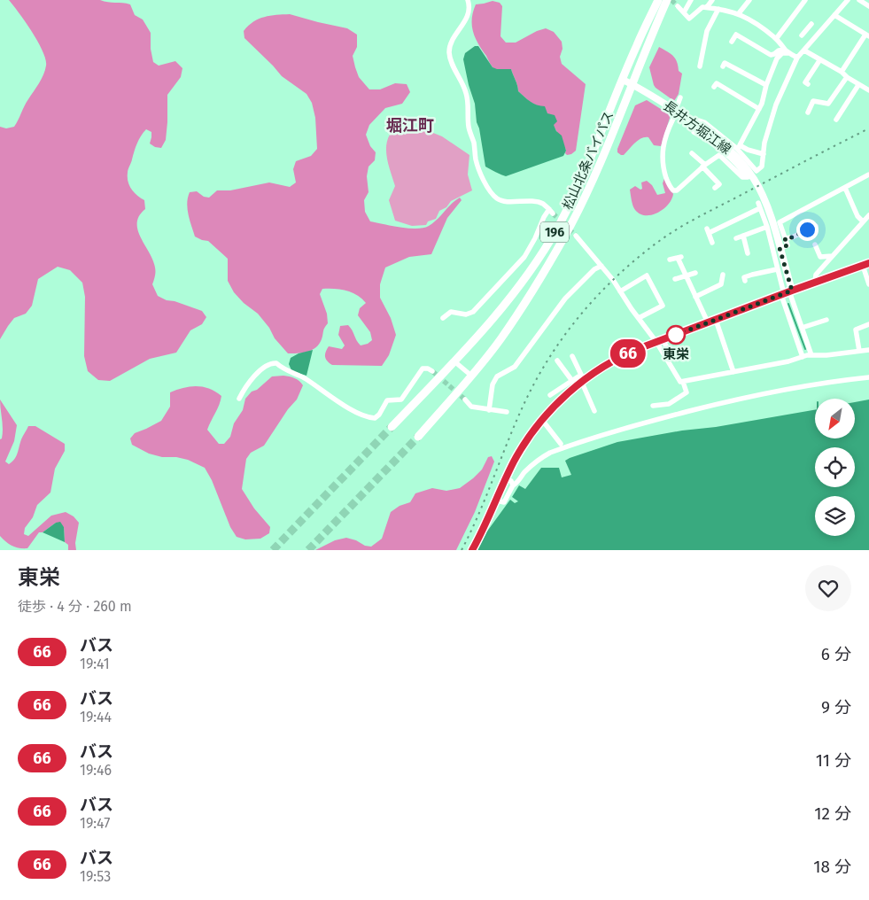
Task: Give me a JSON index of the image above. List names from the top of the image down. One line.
{"streets":{"highway":["松山北条バイパス","196"],"main road":["長井方堀江線"]},"crossings":[["長井方堀江線","松山北条バイパス"]],"districts":["堀江町"],"places":["東栄"],"lines":["bus line 66"],"north":"bottom left","page":{"on_map":"66","heading":["東栄","徒歩 · 4 分 · 260 m"],"list":[{"mark":"66","name":"バス","note":"19:41","value":"6 分"},{"mark":"66","name":"バス","note":"19:44","value":"9 分"},{"mark":"66","name":"バス","note":"19:46","value":"11 分"},{"mark":"66","name":"バス","note":"19:47","value":"12 分"},{"mark":"66","name":"バス","note":"19:53","value":"18 分"}]}}
